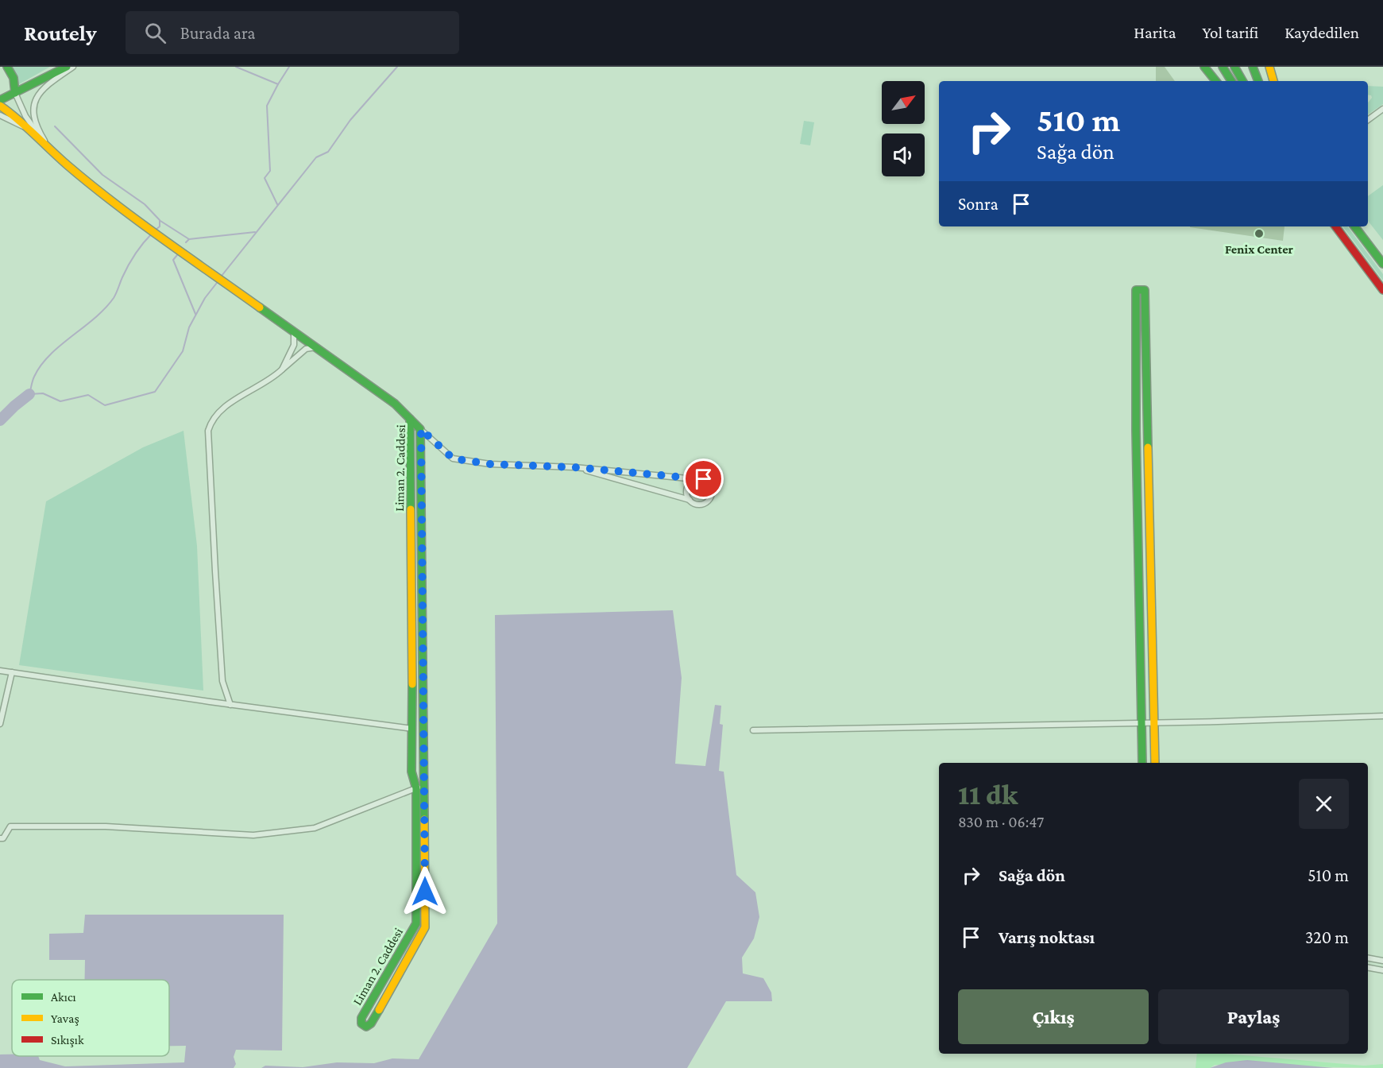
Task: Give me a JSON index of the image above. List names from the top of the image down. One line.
{"streets":{"main road":["Liman 2. Caddesi"]},"places":["Fenix Center"],"legend":["Akıcı","Yavaş","Sıkışık"],"north":"top right","page":{"header":"Routely","search":"Burada ara","nav":["Harita","Yol tarifi","Kaydedilen"],"turn":["510 m","Sağa dön"],"then":"Sonra","heading":["11 dk","830 m · 06:47"],"list":[{"name":"Sağa dön","value":"510 m"},{"name":"Varış noktası","value":"320 m"}],"buttons":["Çıkış","Paylaş"]}}
